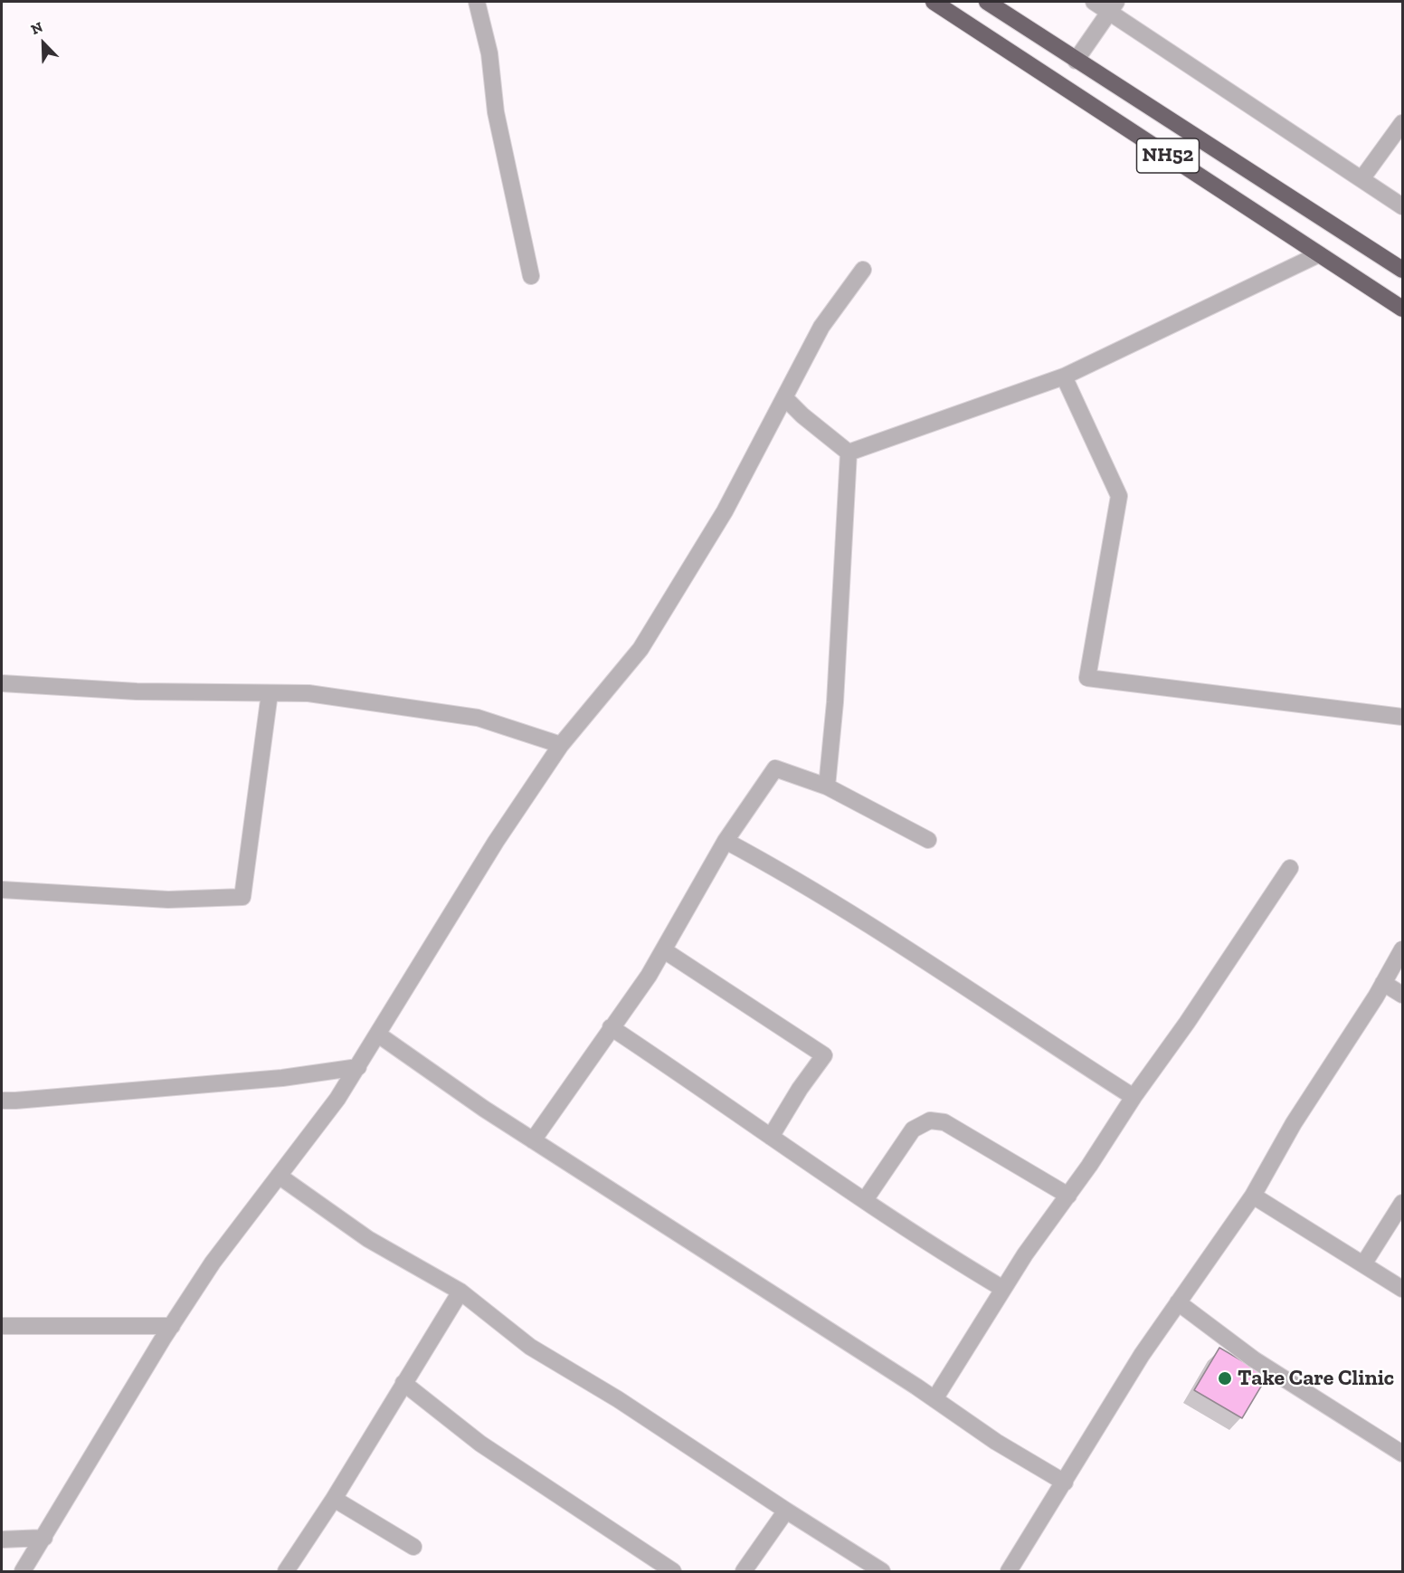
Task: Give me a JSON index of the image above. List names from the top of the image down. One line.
{"streets":{"highway":["NH52"]},"places":["Take Care Clinic"],"north":"top left"}
